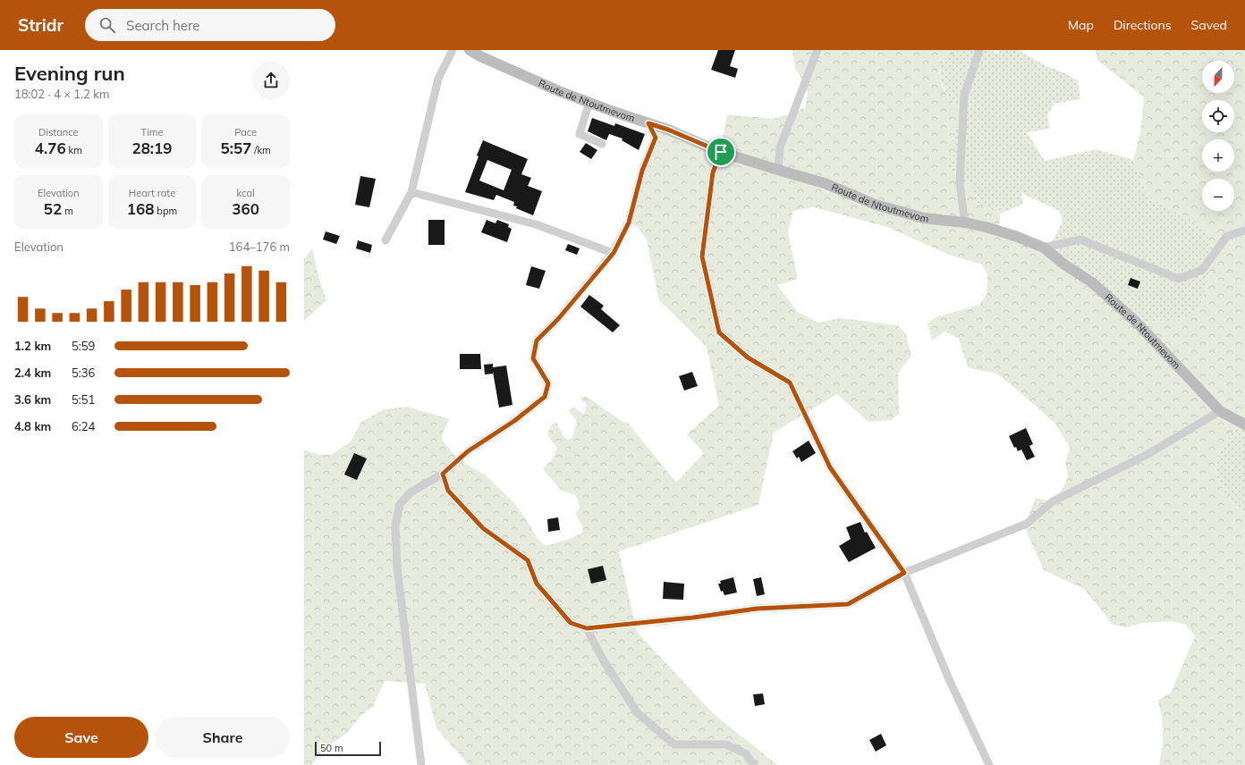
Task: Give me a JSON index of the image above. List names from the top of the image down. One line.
{"streets":{"street":["Route de Ntoutmevom"]},"scale_bar":"50 m","north":"bottom","page":{"header":"Stridr","search":"Search here","nav":["Map","Directions","Saved"],"heading":["Evening run","18:02 · 4 × 1.2 km"],"map_buttons":["+","−"],"stats":[["Distance","4.76 km"],["Time","28:19"],["Pace","5:57 /km"],["Elevation","52 m"],["Heart rate","168 bpm"],["kcal","360"]],"chart":["Elevation","164–176 m"],"list":[{"name":"1.2 km","note":"5:59"},{"name":"2.4 km","note":"5:36"},{"name":"3.6 km","note":"5:51"},{"name":"4.8 km","note":"6:24"}],"buttons":["Save","Share"],"scale":"50 m"}}
